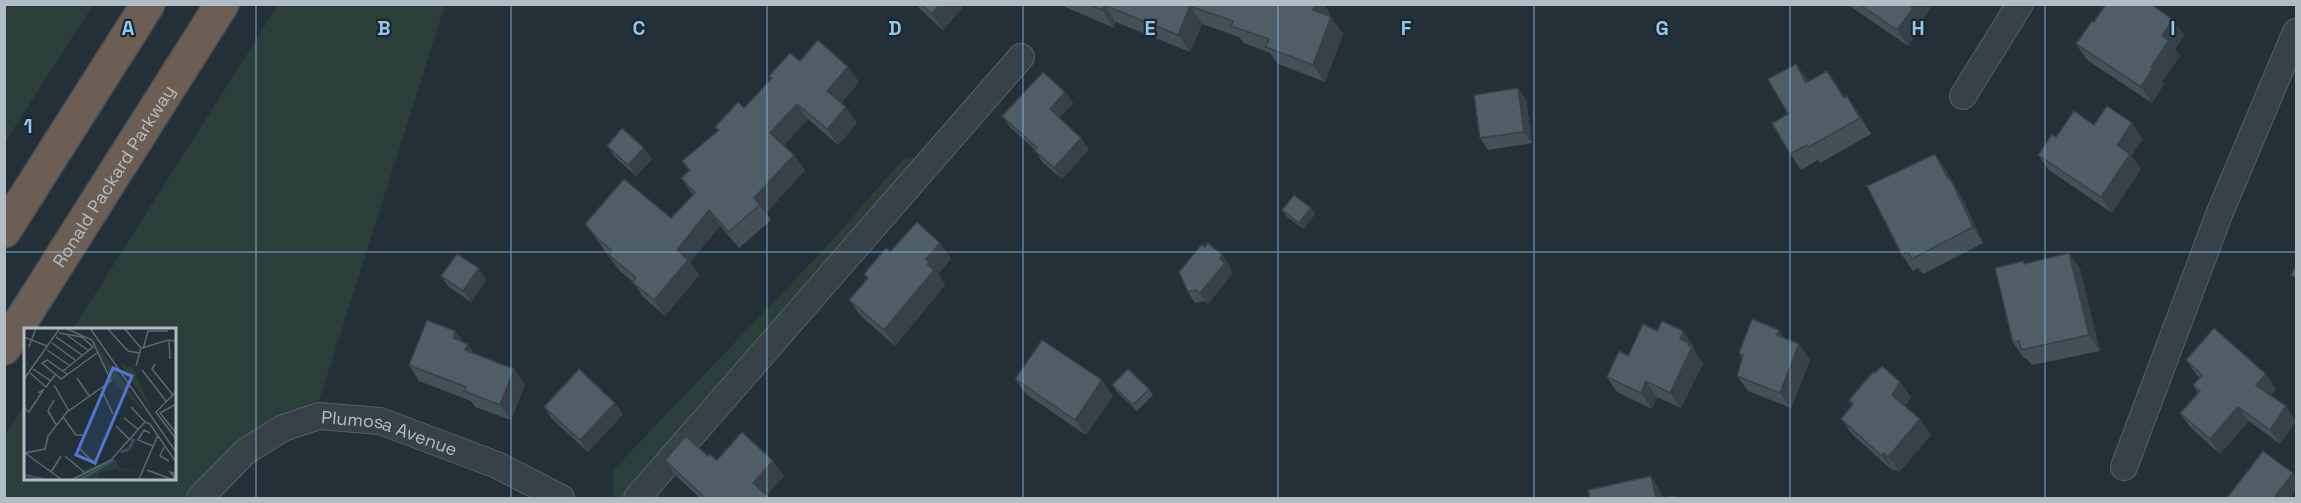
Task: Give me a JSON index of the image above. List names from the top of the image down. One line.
{"streets":{"highway":["Ronald Packard Parkway"],"street":["Plumosa Avenue"]},"grid":{"columns":["A","B","C","D","E","F","G","H","I"],"rows":["1"]}}
